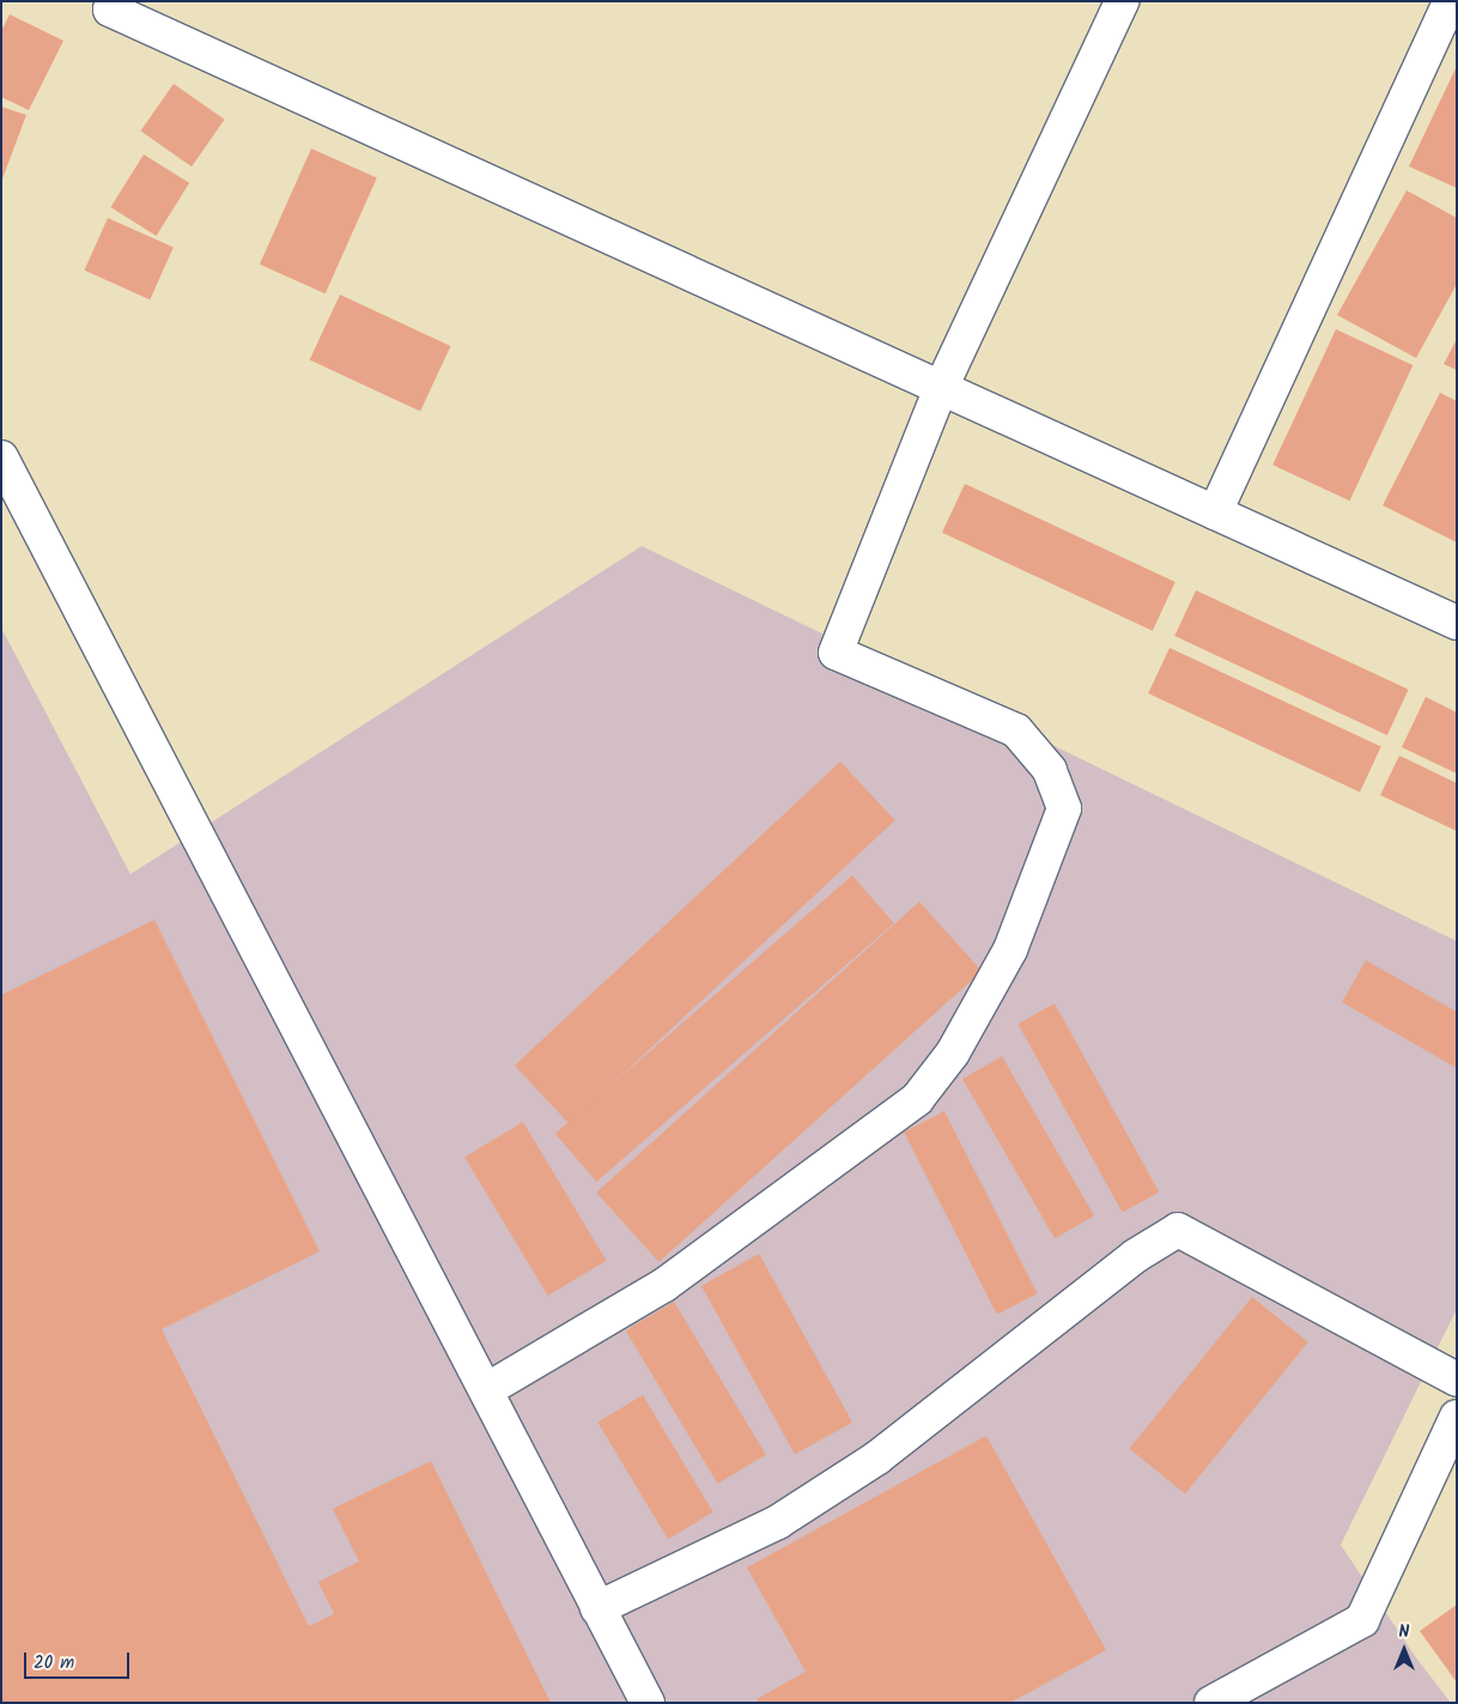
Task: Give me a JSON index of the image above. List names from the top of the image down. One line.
{"scale_bar":"20 m","north":"top"}
